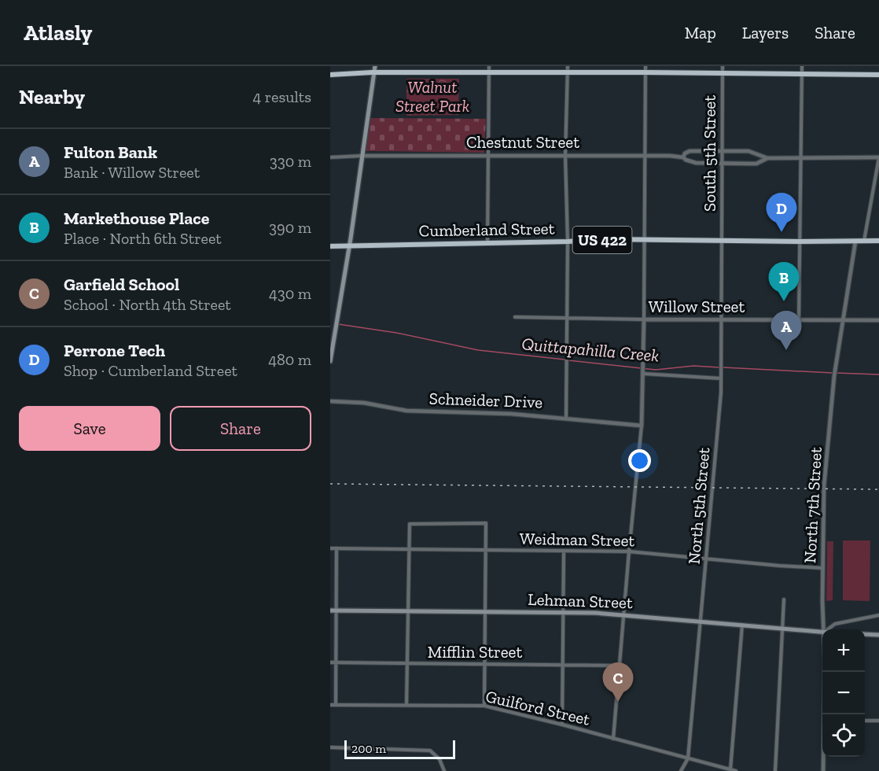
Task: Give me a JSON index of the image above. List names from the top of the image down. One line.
{"streets":{"highway":["Cumberland Street","US 422"],"main road":["Lehman Street"],"street":["Chestnut Street","South 5th Street","Willow Street","Schneider Drive","North 7th Street","North 5th Street","Weidman Street","Mifflin Street","Guilford Street"]},"crossings":[["Chestnut Street","South 5th Street"],["South 5th Street","Cumberland Street"],["South 5th Street","North 5th Street"],["Cumberland Street","US 422"],["Cumberland Street","North 7th Street"],["Cumberland Street","North 5th Street"],["Willow Street","North 7th Street"],["Willow Street","North 5th Street"],["North 7th Street","Weidman Street"],["North 5th Street","Weidman Street"],["North 5th Street","Lehman Street"],["North 5th Street","Guilford Street"]],"water":["Quittapahilla Creek"],"parks":["Walnut Street Park"],"scale_bar":"200 m","page":{"header":"Atlasly","nav":["Map","Layers","Share"],"heading":["Nearby","4 results"],"list":[{"mark":"A","name":"Fulton Bank","note":"Bank · Willow Street","value":"330 m"},{"mark":"B","name":"Markethouse Place","note":"Place · North 6th Street","value":"390 m"},{"mark":"C","name":"Garfield School","note":"School · North 4th Street","value":"430 m"},{"mark":"D","name":"Perrone Tech","note":"Shop · Cumberland Street","value":"480 m"}],"pins":["D","B","A","C"],"buttons":["Save","Share"],"map_buttons":["+","−"],"scale":"200 m"}}
